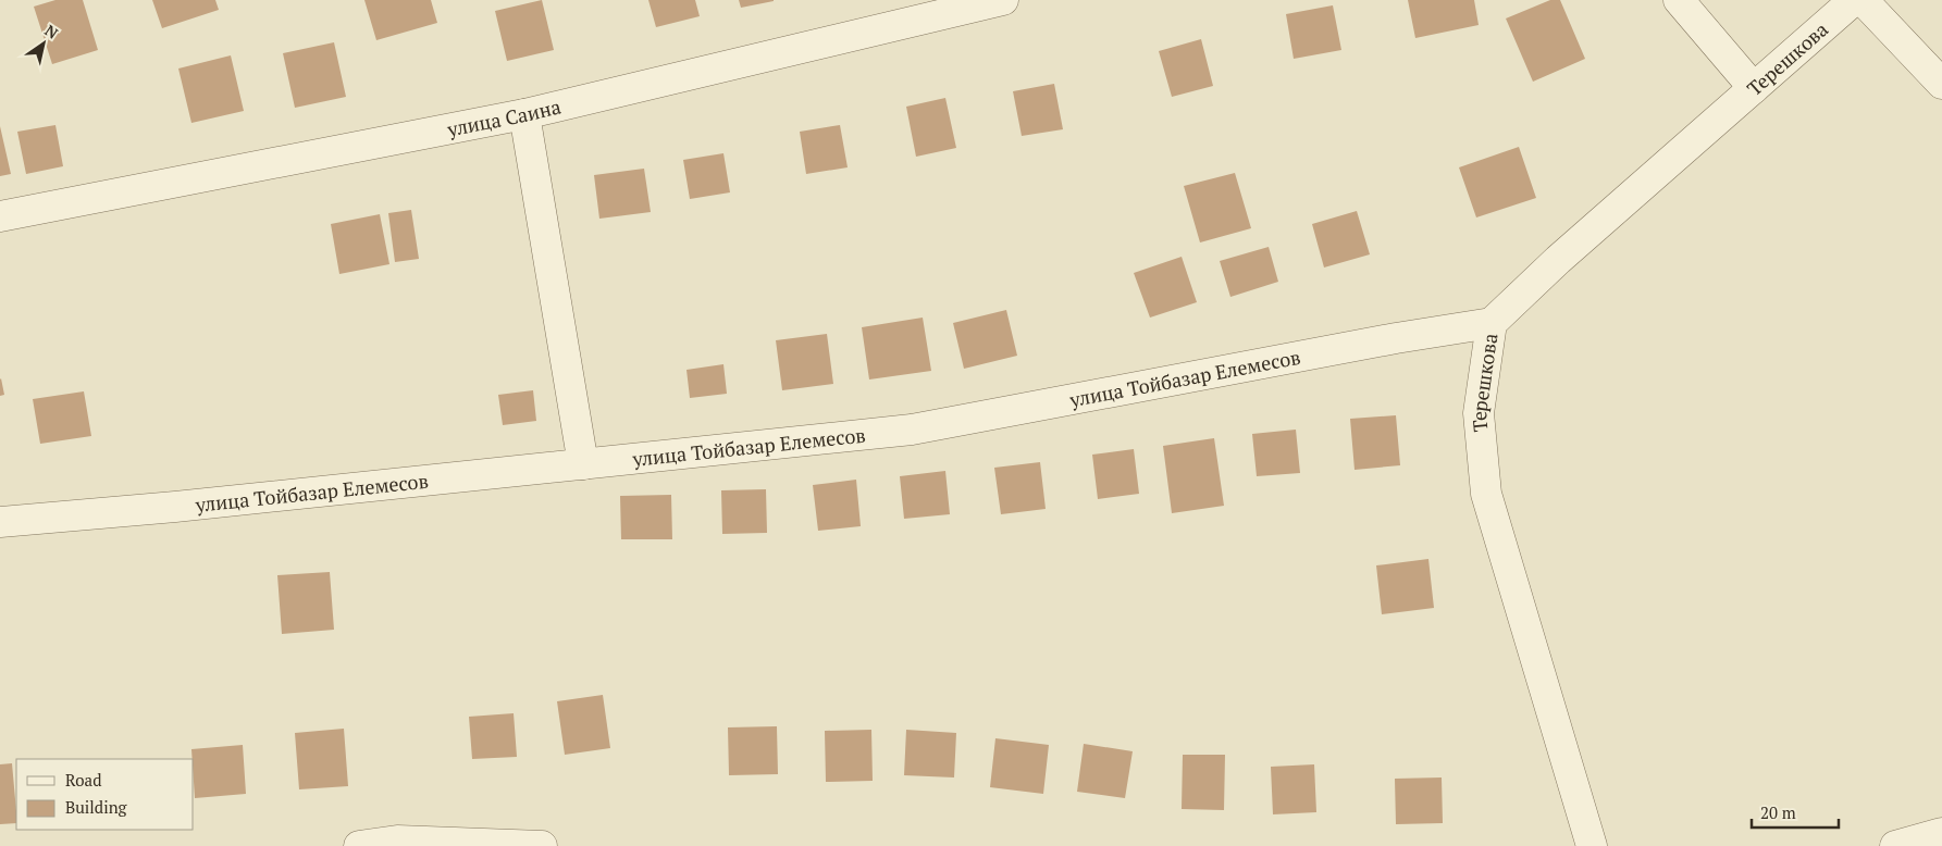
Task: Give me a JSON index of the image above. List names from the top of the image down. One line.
{"streets":{"street":["Терешкова","улица Саина","улица Тойбазар Елемесов"]},"crossings":[["Терешкова","улица Тойбазар Елемесов"]],"legend":["Road","Building"],"scale_bar":"20 m","north":"top right"}
